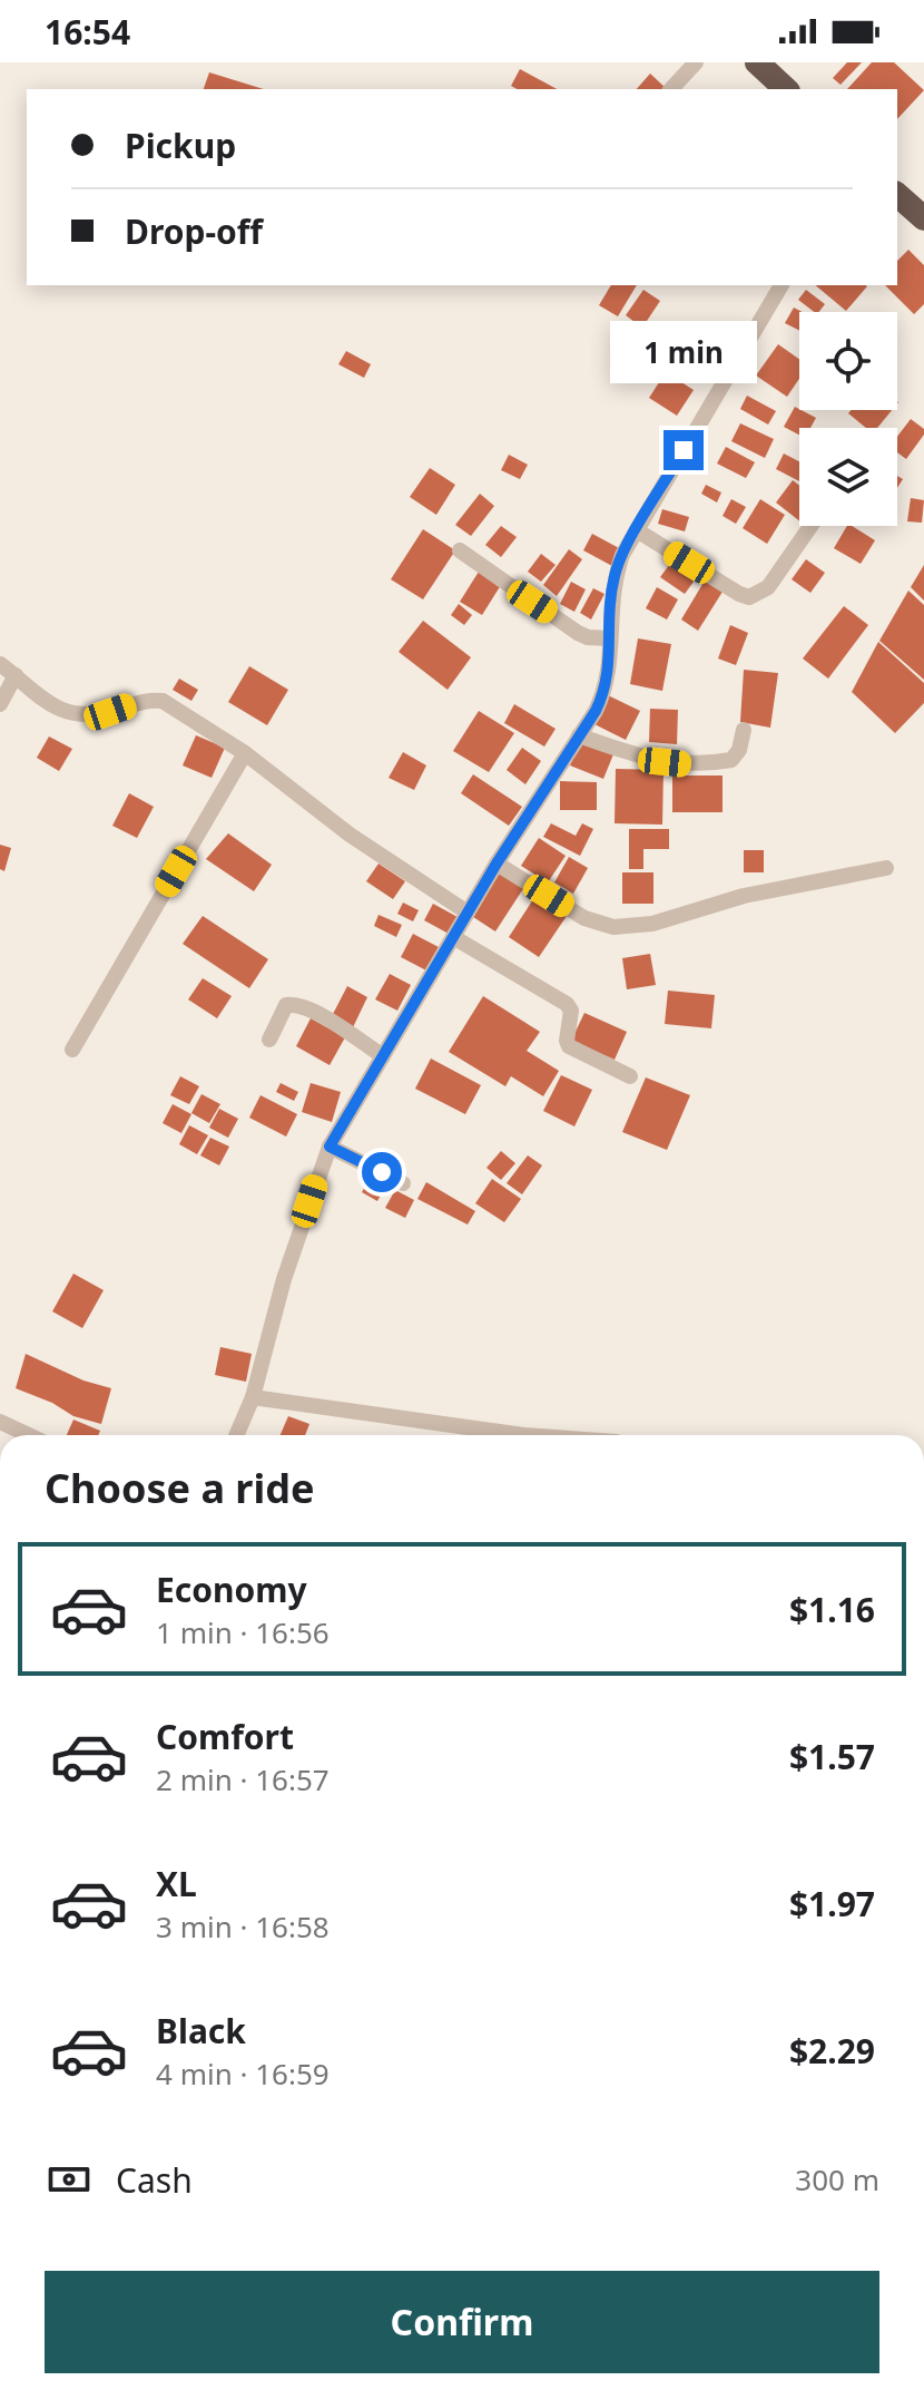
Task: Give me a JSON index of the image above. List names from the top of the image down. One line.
{"page":{"status":"16:54","banner":["Pickup","Drop-off"],"bubble":"1 min","heading":"Choose a ride","list":[{"name":"Economy","note":"1 min · 16:56","value":"$1.16"},{"name":"Comfort","note":"2 min · 16:57","value":"$1.57"},{"name":"XL","note":"3 min · 16:58","value":"$1.97"},{"name":"Black","note":"4 min · 16:59","value":"$2.29"}],"pay":["Cash","300 m"],"buttons":"Confirm"}}
